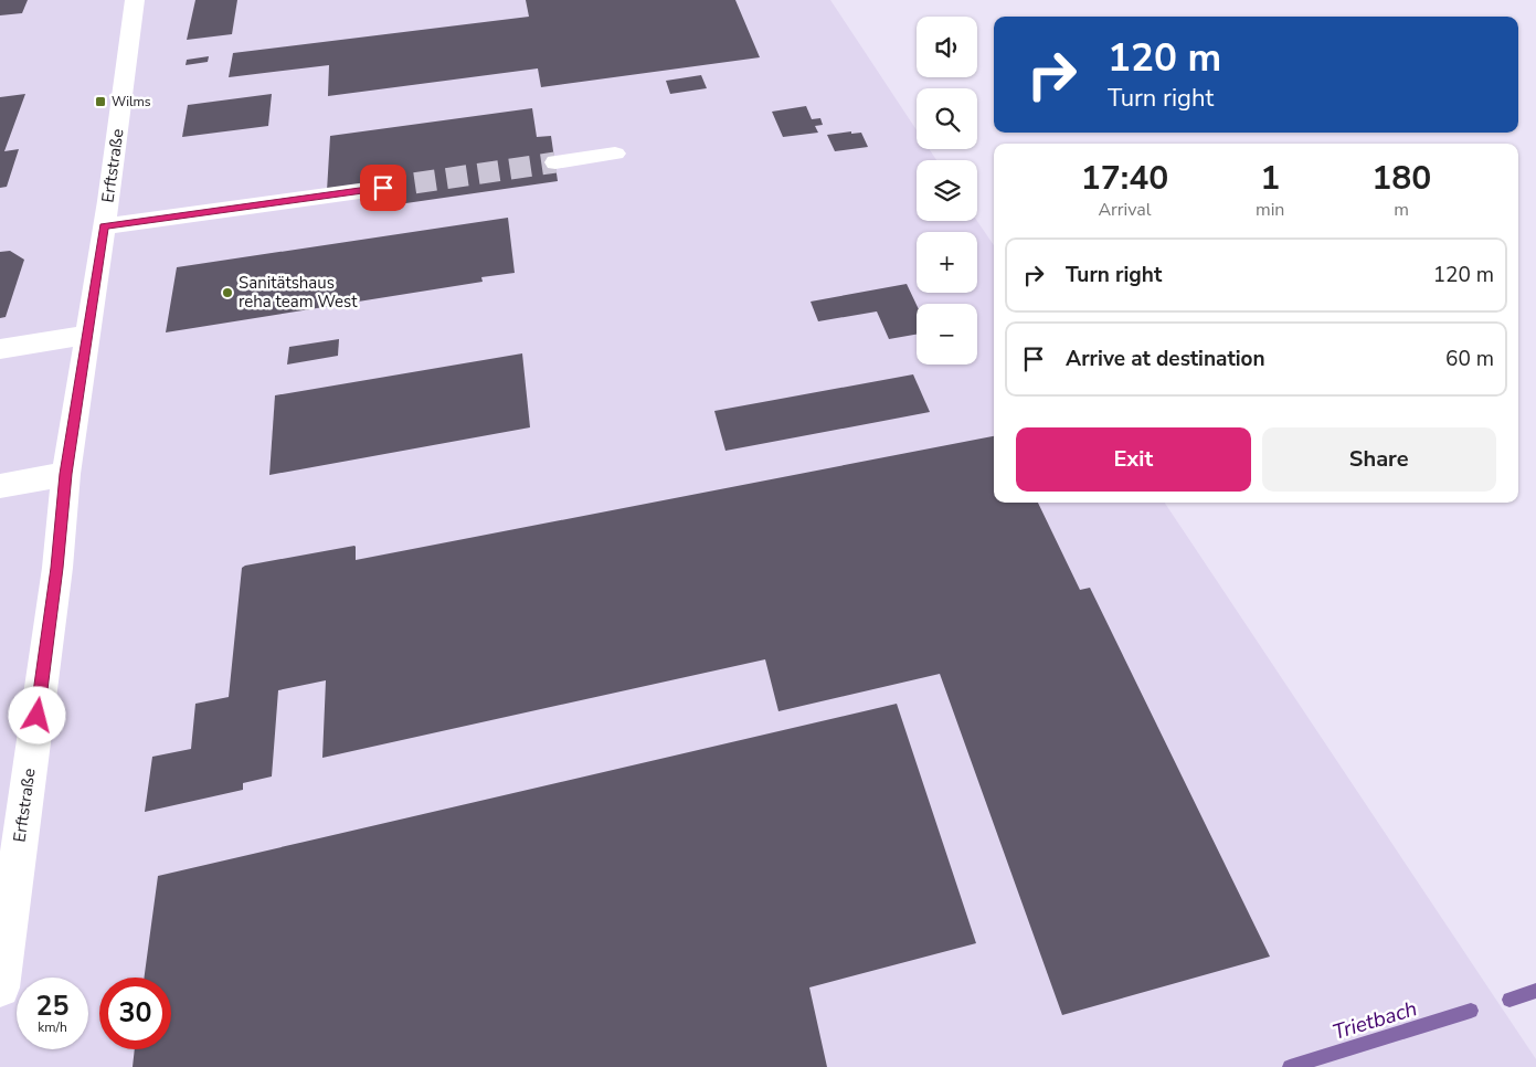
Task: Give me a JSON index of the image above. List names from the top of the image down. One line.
{"streets":{"street":["Erftstraße"]},"water":["Trietbach"],"places":{"transit":["Wilms"],"other":["Sanitätshaus reha team West"]},"page":{"map_buttons":["+","−"],"turn":["120 m","Turn right"],"eta":["17:40","Arrival","1","min","180","m"],"list":[{"name":"Turn right","value":"120 m"},{"name":"Arrive at destination","value":"60 m"}],"buttons":["Exit","Share"],"speed":"25 km/h","limit":"30"}}
